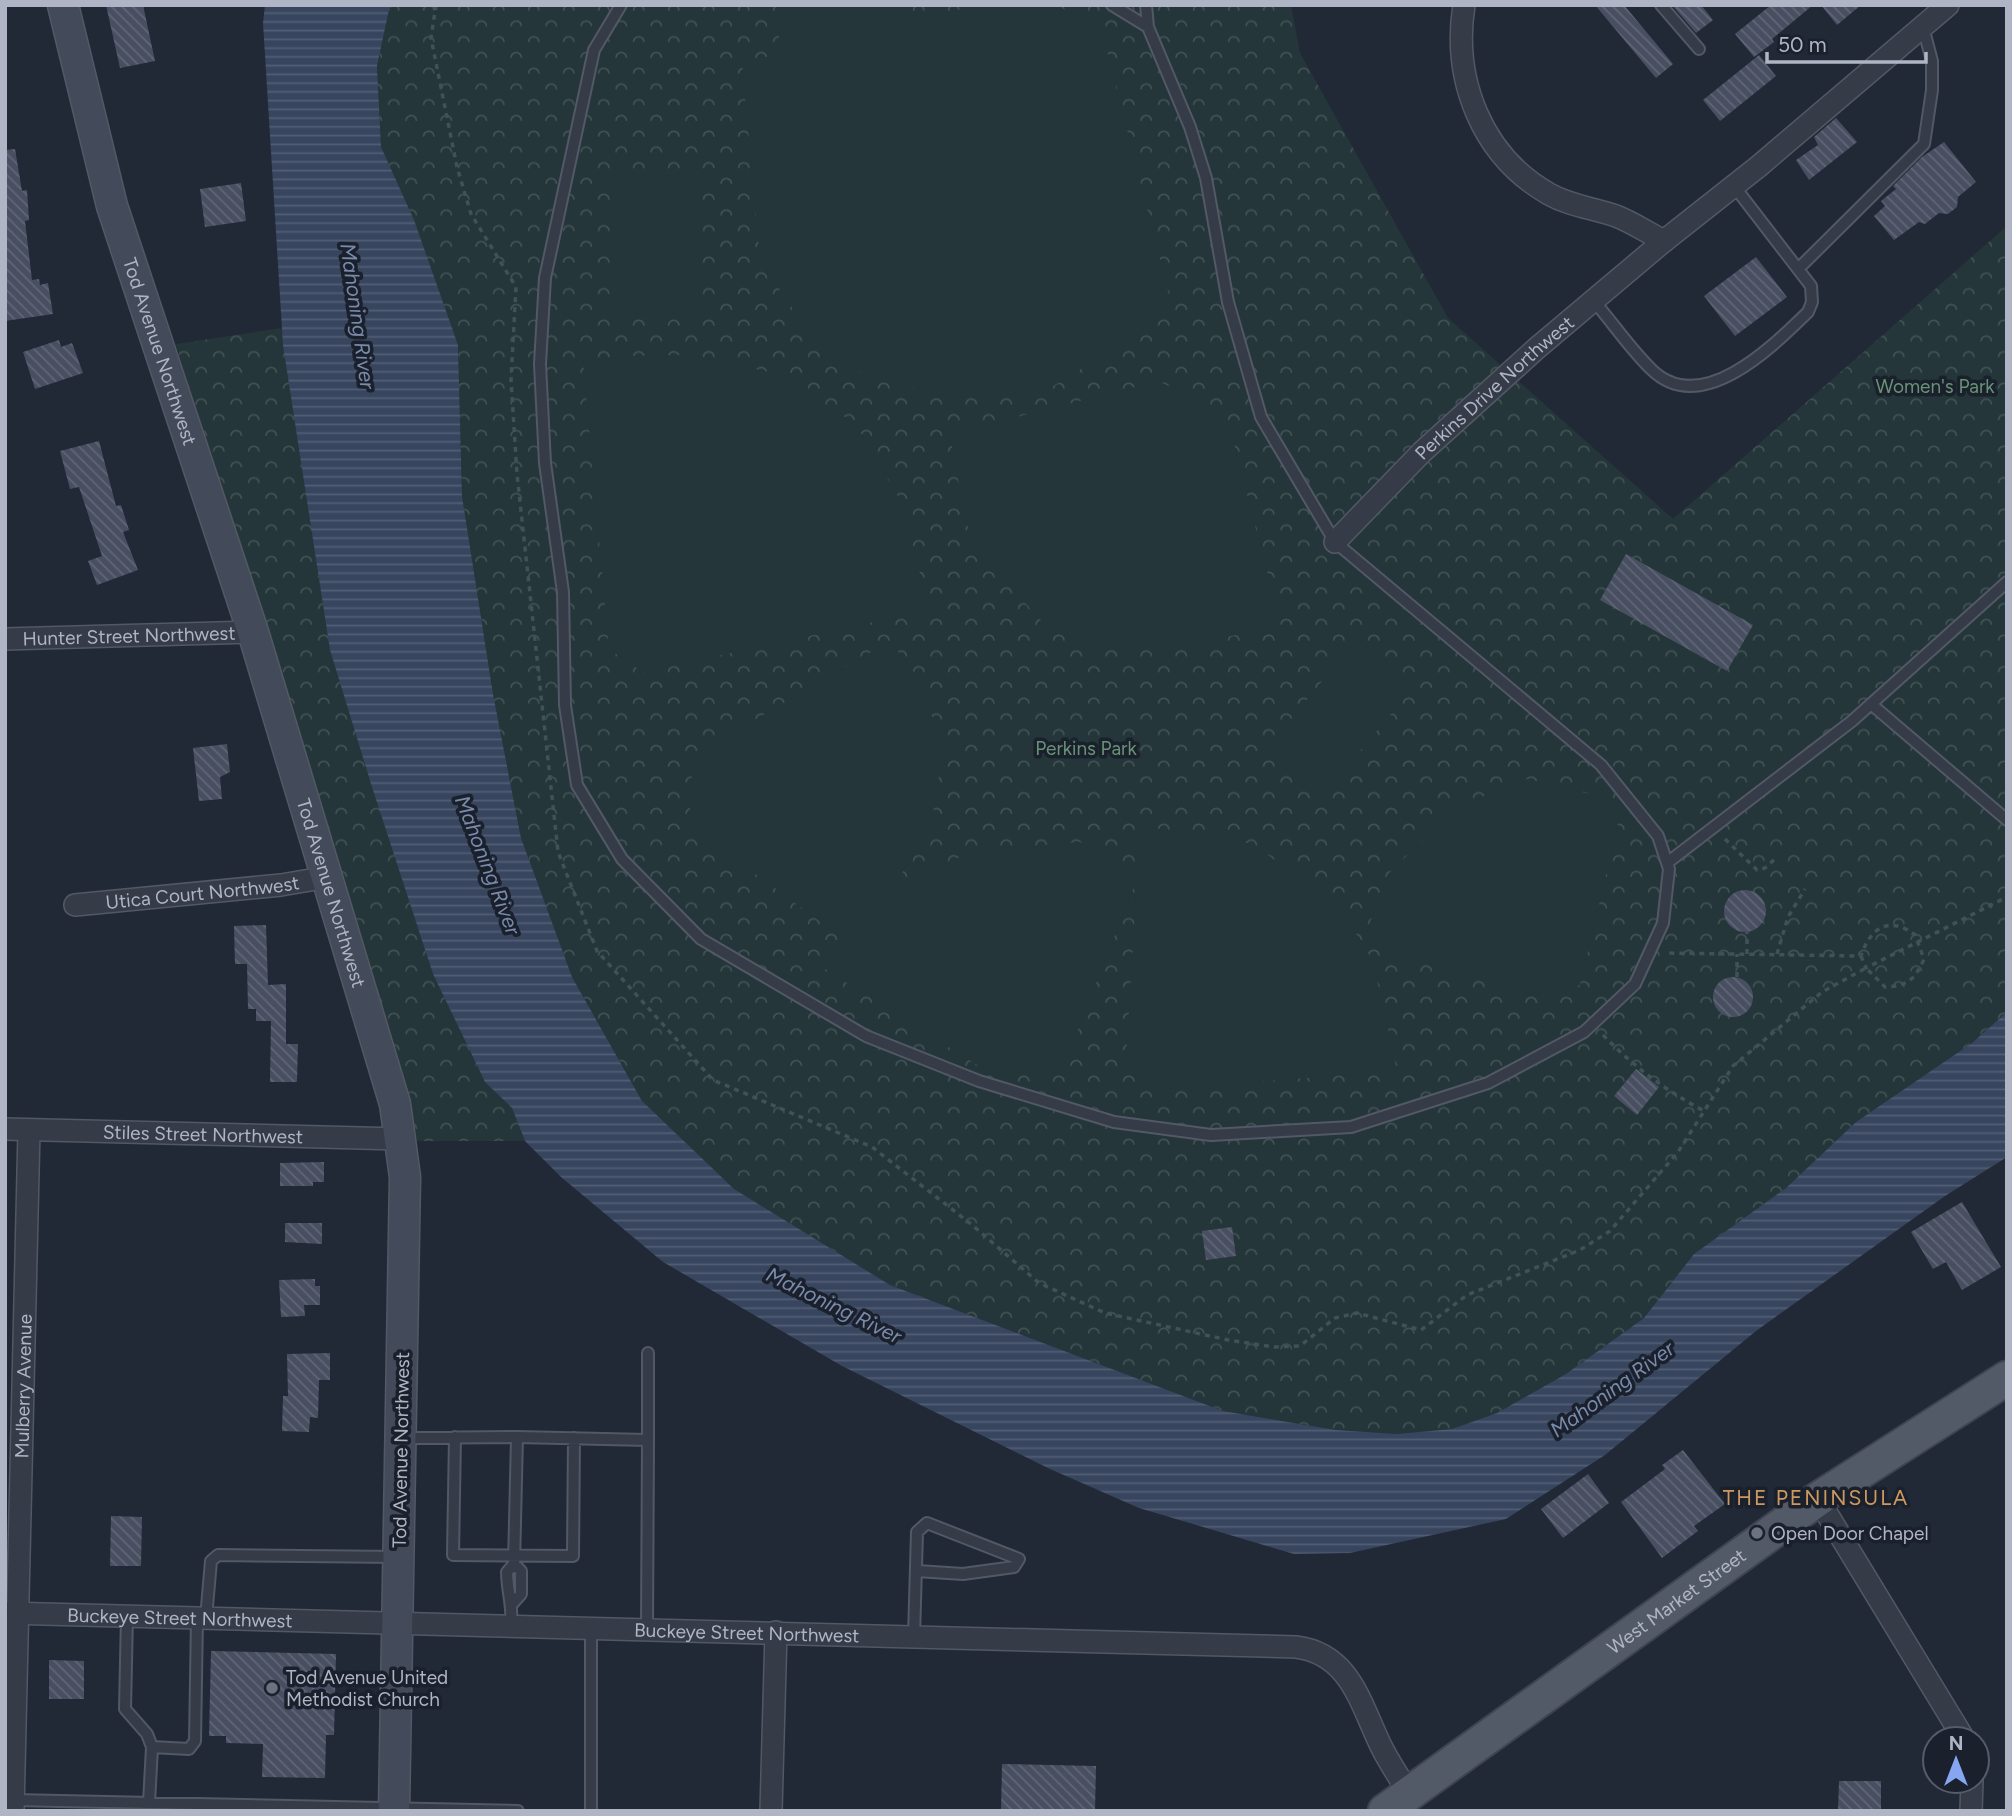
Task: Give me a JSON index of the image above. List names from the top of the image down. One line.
{"streets":{"main road":["Tod Avenue Northwest","West Market Street"],"street":["Perkins Drive Northwest","Hunter Street Northwest","Utica Court Northwest","Stiles Street Northwest","Mulberry Avenue","Buckeye Street Northwest"]},"crossings":[["Tod Avenue Northwest","Hunter Street Northwest"],["Tod Avenue Northwest","Utica Court Northwest"],["Tod Avenue Northwest","Stiles Street Northwest"],["Tod Avenue Northwest","Buckeye Street Northwest"],["Stiles Street Northwest","Mulberry Avenue"],["Mulberry Avenue","Buckeye Street Northwest"],["West Market Street","Buckeye Street Northwest"]],"districts":["THE PENINSULA"],"water":["Mahoning River"],"parks":["Women's Park","Perkins Park"],"places":["Open Door Chapel","Tod Avenue United Methodist Church"],"scale_bar":"50 m","north":"top"}
